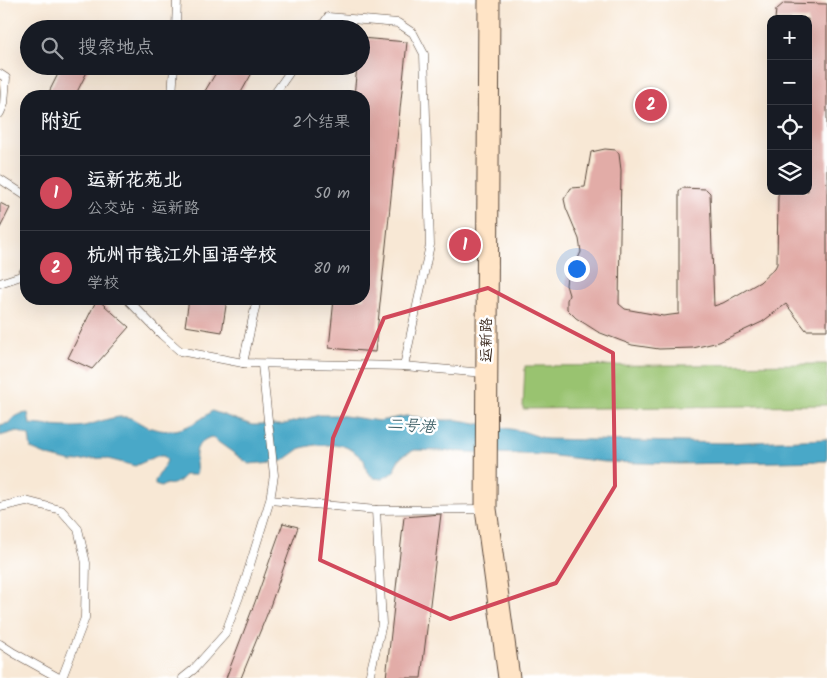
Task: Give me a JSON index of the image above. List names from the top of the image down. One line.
{"streets":{"street":["运新路"]},"water":["二号港"],"page":{"map_buttons":["+","−"],"search":"搜索地点","pins":["2","1"],"heading":["附近","2个结果"],"list":[{"mark":"1","name":"运新花苑北","note":"公交站 · 运新路","value":"50 m"},{"mark":"2","name":"杭州市钱江外国语学校","note":"学校","value":"80 m"}]}}
